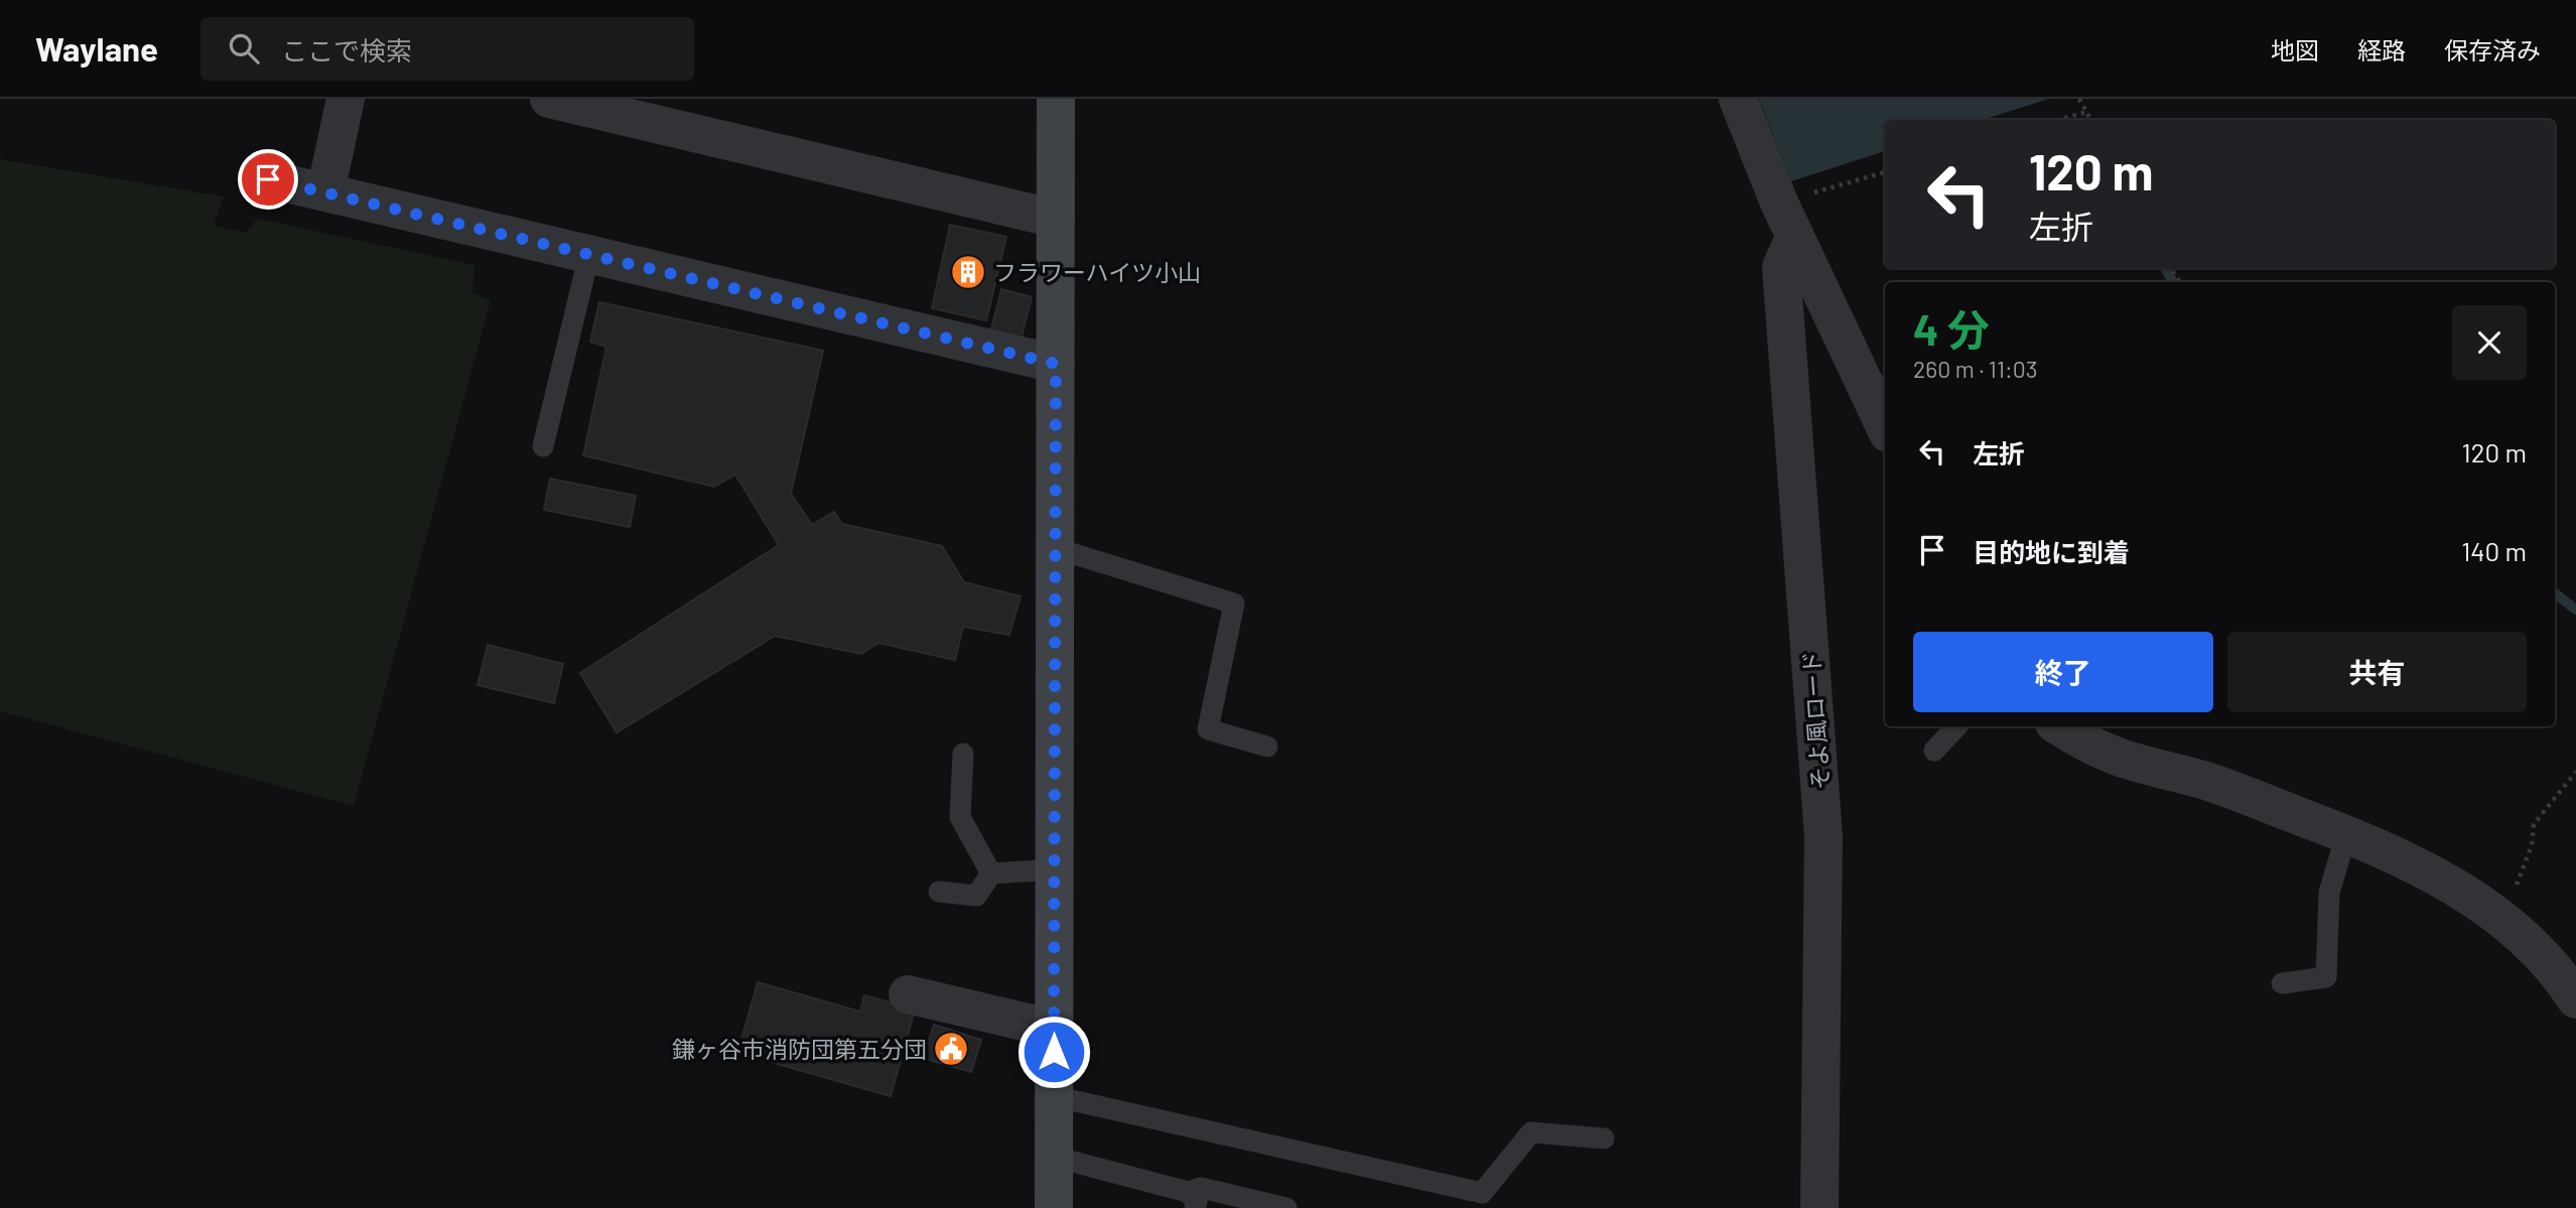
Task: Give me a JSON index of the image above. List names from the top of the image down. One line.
{"streets":{"street":["そよ風ロード"]},"places":{"building":["フラワーハイツ小山"],"public building":["鎌ヶ谷市消防団第五分団"]},"page":{"header":"Waylane","search":"ここで検索","nav":["地図","経路","保存済み"],"turn":["120 m","左折"],"heading":["4 分","260 m · 11:03"],"list":[{"name":"左折","value":"120 m"},{"name":"目的地に到着","value":"140 m"}],"buttons":["終了","共有"]}}
